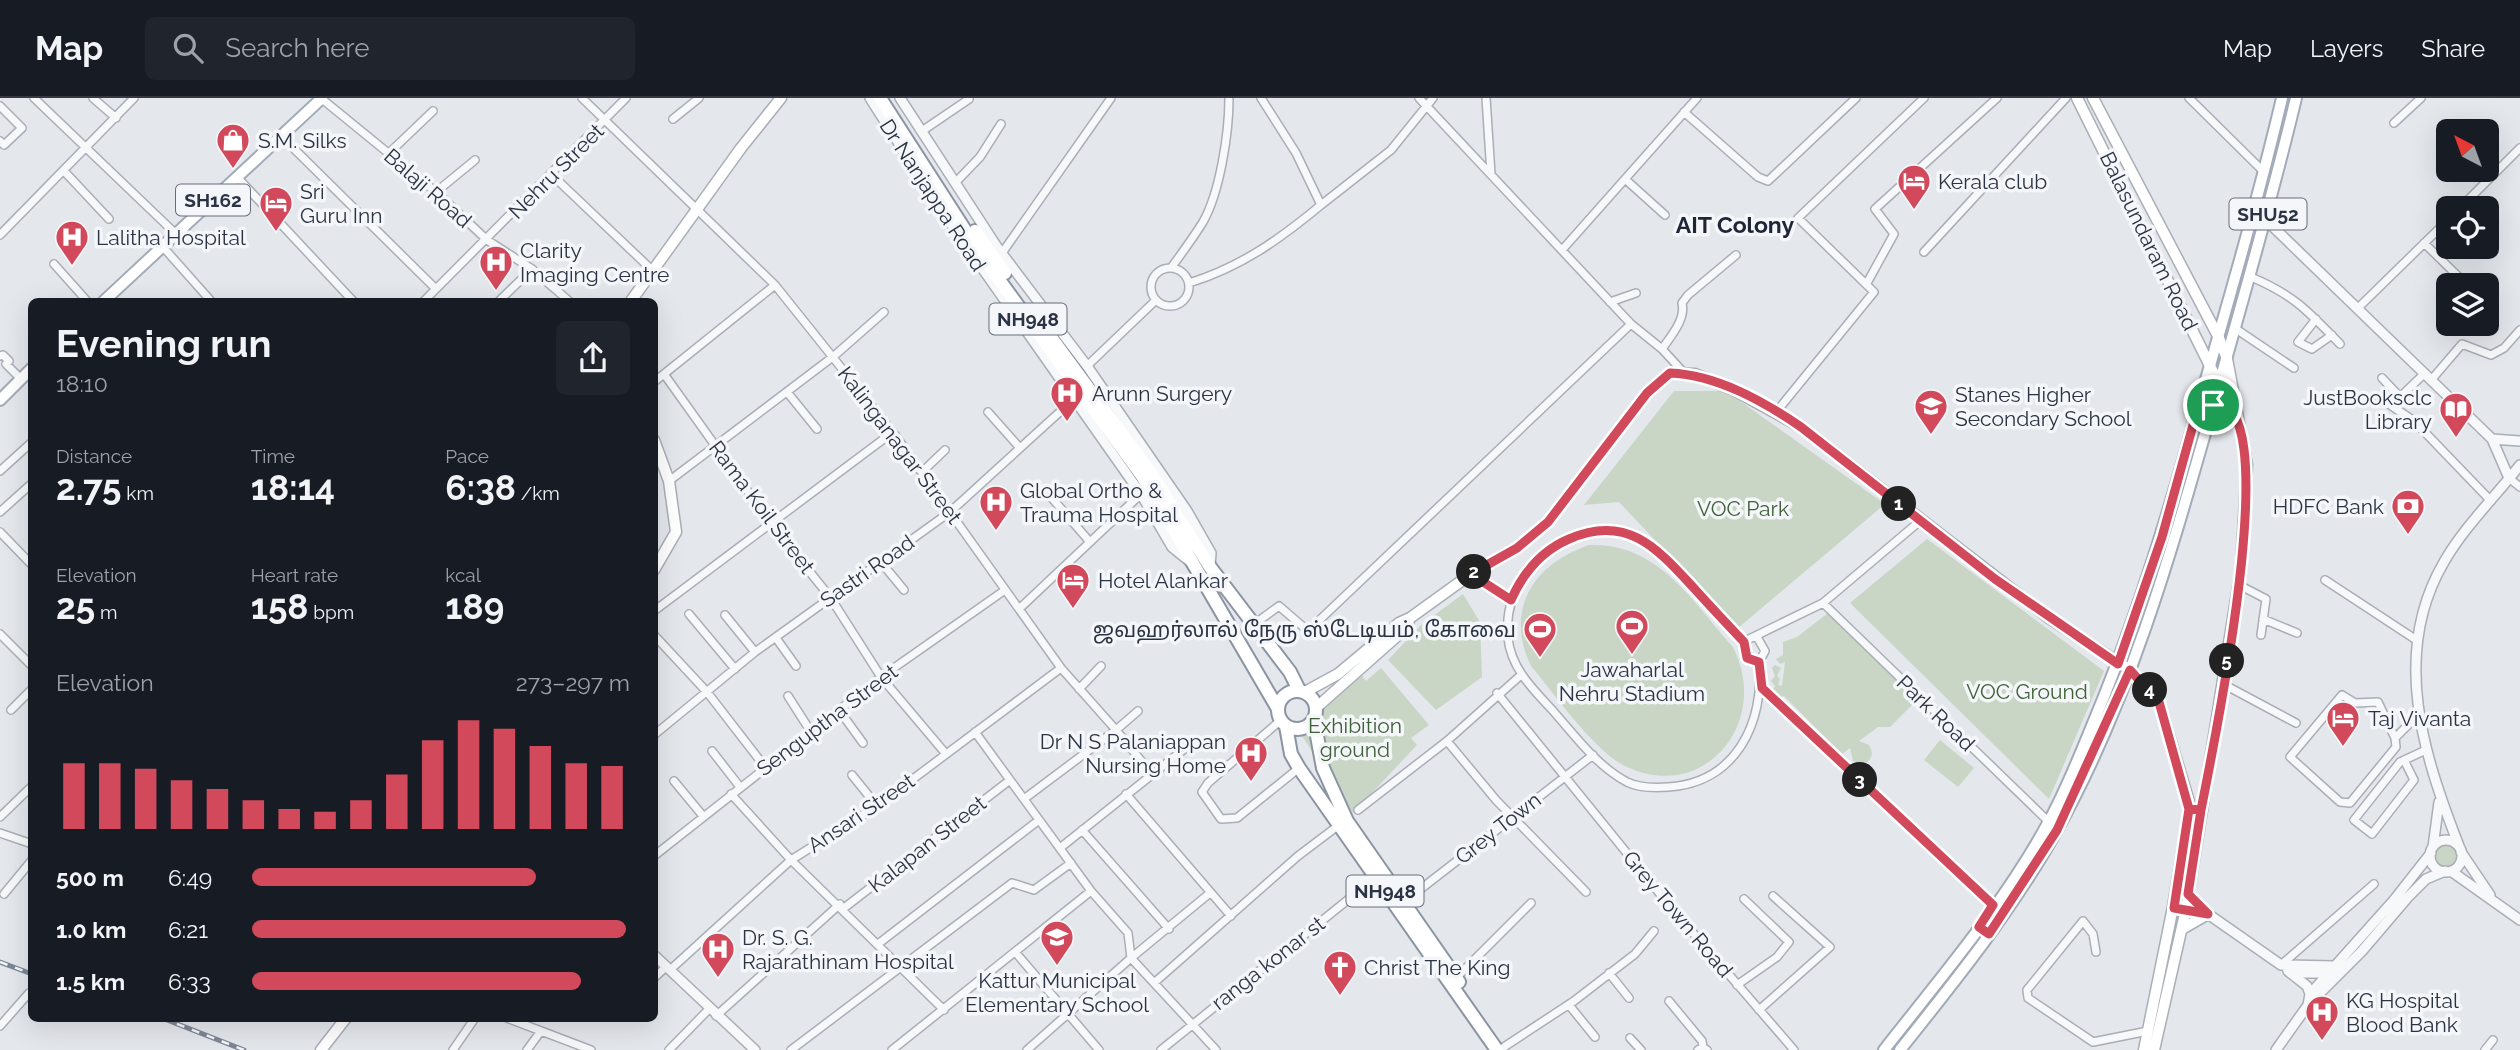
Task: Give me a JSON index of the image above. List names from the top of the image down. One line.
{"streets":{"highway":["Dr Nanjappa Road","NH948"],"main road":["SH162","SHU52","Balasundaram Road"],"street":["Nehru Street","Balaji Road","Kalinganagar Street","Rama Koil Street","Sastri Road","Park Road","Senguptha Street","Ansari Street","Grey Town","Kalapan Street","Grey Town Road","ranga konar st"]},"crossings":[["Nehru Street","Balaji Road"],["Nehru Street","Kalinganagar Street"],["Balaji Road","SH162"],["Dr Nanjappa Road","NH948"],["Dr Nanjappa Road","Sastri Road"],["Dr Nanjappa Road","Grey Town"],["Dr Nanjappa Road","ranga konar st"],["SHU52","Balasundaram Road"],["SHU52","Park Road"],["Kalinganagar Street","Sastri Road"],["Kalinganagar Street","Senguptha Street"],["Kalinganagar Street","Ansari Street"],["Rama Koil Street","Sastri Road"],["Rama Koil Street","Senguptha Street"],["Rama Koil Street","Ansari Street"],["Grey Town","Grey Town Road"]],"districts":["AIT Colony"],"parks":["VOC Park","VOC Ground","Exhibition ground"],"places":{"shop":["S.M. Silks"],"hotel":["Kerala club","Sri Guru Inn","Hotel Alankar","Taj Vivanta"],"hospital":["Lalitha Hospital","Clarity Imaging Centre","Arunn Surgery","Global Ortho & Trauma Hospital","Dr N S Palaniappan Nursing Home","Dr. S. G. Rajarathinam Hospital","KG Hospital Blood Bank"],"school or university":["Stanes Higher Secondary School","Kattur Municipal Elementary School"],"library":["JustBooksclc Library"],"bank":["HDFC Bank"],"sports":["Jawaharlal Nehru Stadium","ஜவஹர்லால் நேரு ஸ்டேடியம், கோவை"],"church":["Christ The King"]},"north":"top left","page":{"header":"Map","search":"Search here","nav":["Map","Layers","Share"],"heading":["Evening run","18:10"],"stats":[["Distance","2.75 km"],["Time","18:14"],["Pace","6:38 /km"],["Elevation","25 m"],["Heart rate","158 bpm"],["kcal","189"]],"pins":["1","2","5","4","3"],"chart":["Elevation","273–297 m"],"list":[{"name":"500 m","note":"6:49"},{"name":"1.0 km","note":"6:21"},{"name":"1.5 km","note":"6:33"}]}}
